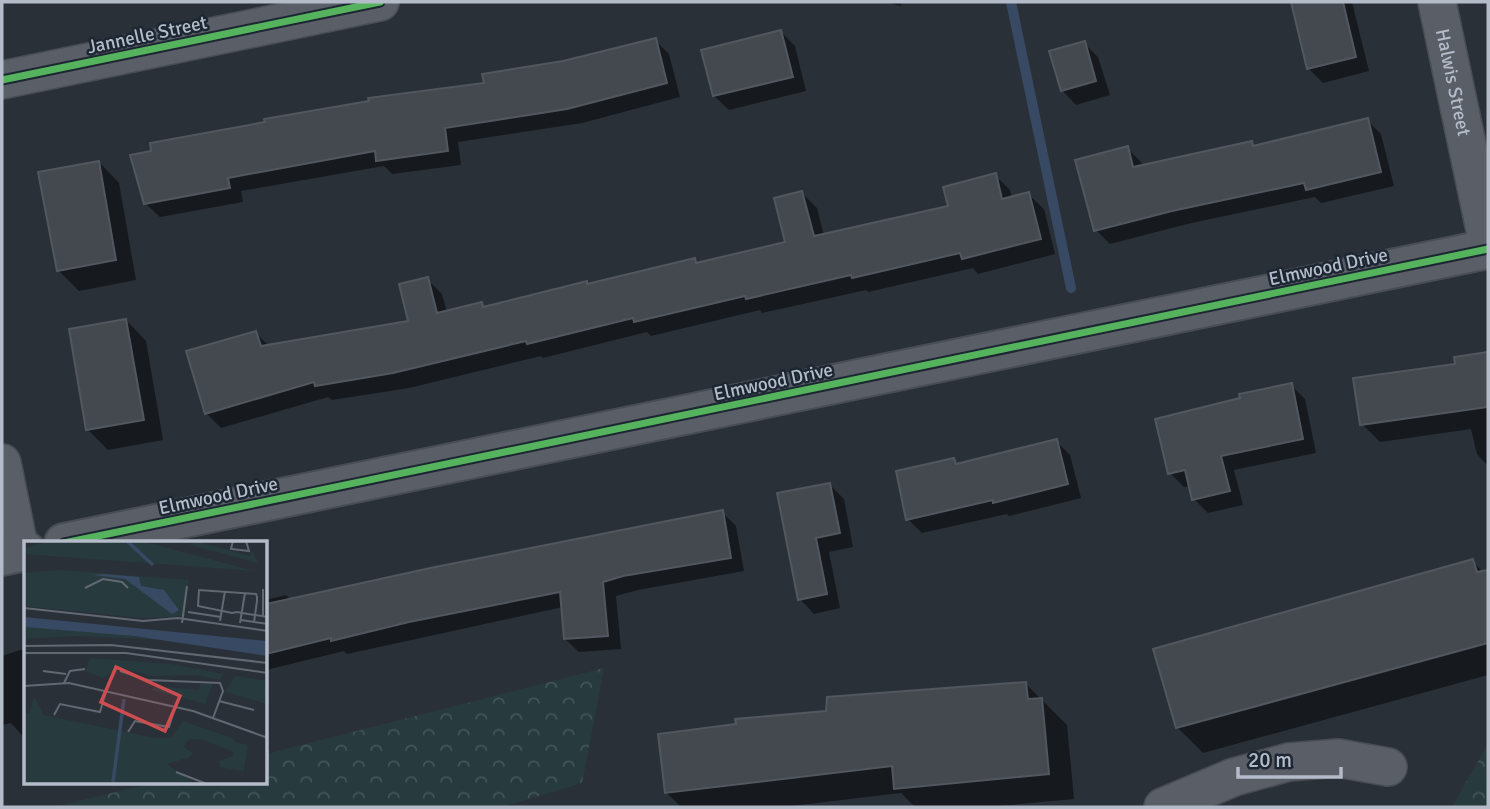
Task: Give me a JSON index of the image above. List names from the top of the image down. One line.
{"streets":{"street":["Jannelle Street","Halwis Street","Elmwood Drive"]},"crossings":[["Halwis Street","Elmwood Drive"]],"scale_bar":"20 m"}
